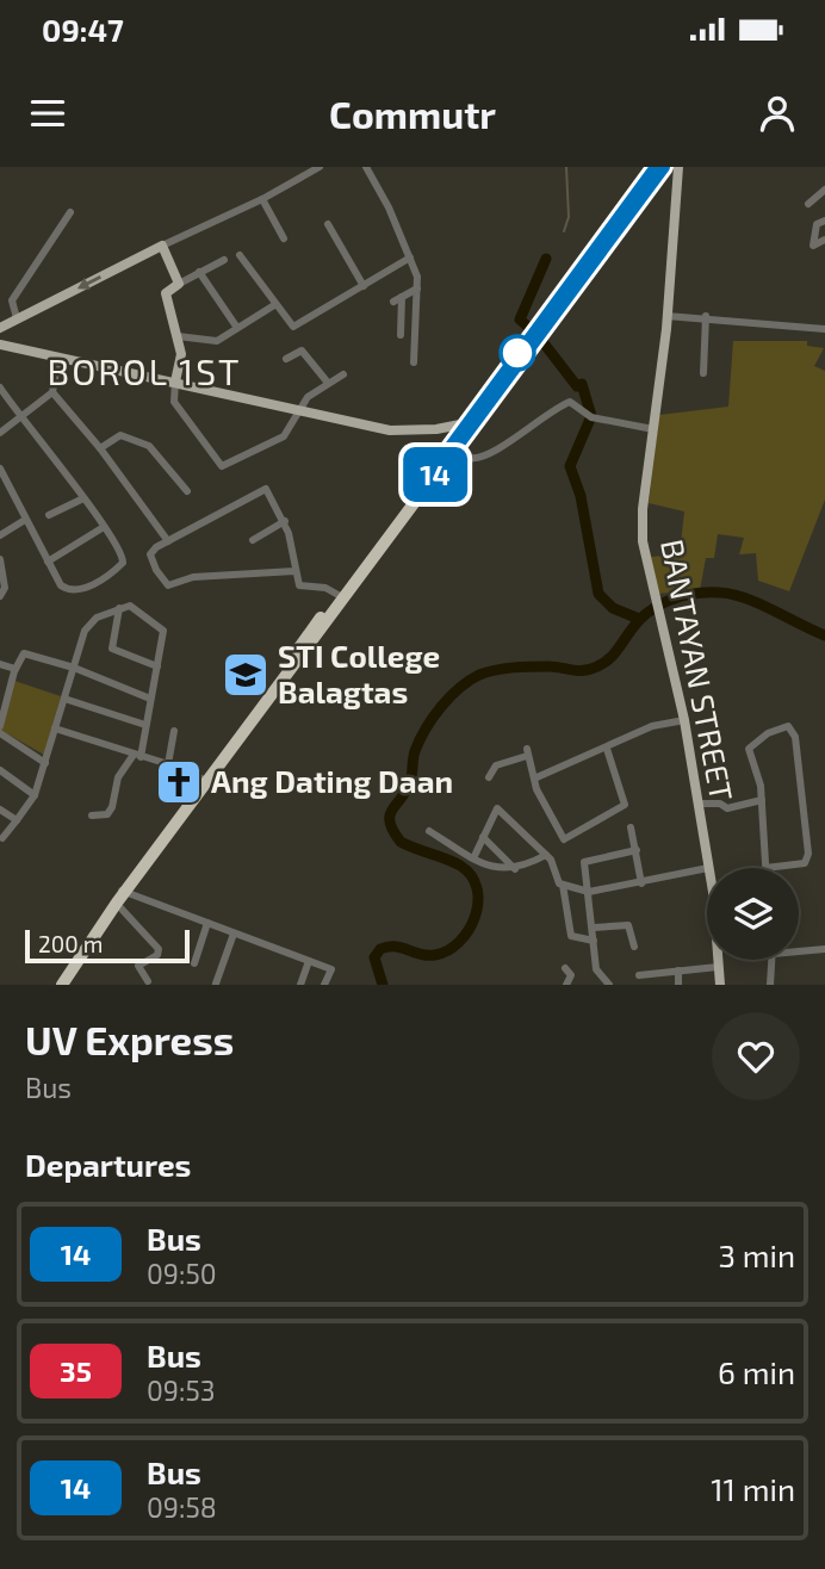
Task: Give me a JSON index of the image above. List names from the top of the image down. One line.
{"streets":{"main road":["BANTAYAN STREET"]},"districts":["BOROL 1ST"],"places":{"school or university":["STI College Balagtas"],"church":["Ang Dating Daan"]},"lines":["bus line 14"],"scale_bar":"200 m","page":{"status":"09:47","header":"Commutr","on_map":"14","scale":"200 m","heading":[["UV Express","Bus"],"Departures"],"list":[{"mark":"14","name":"Bus","note":"09:50","value":"3 min"},{"mark":"35","name":"Bus","note":"09:53","value":"6 min"},{"mark":"14","name":"Bus","note":"09:58","value":"11 min"}]}}
